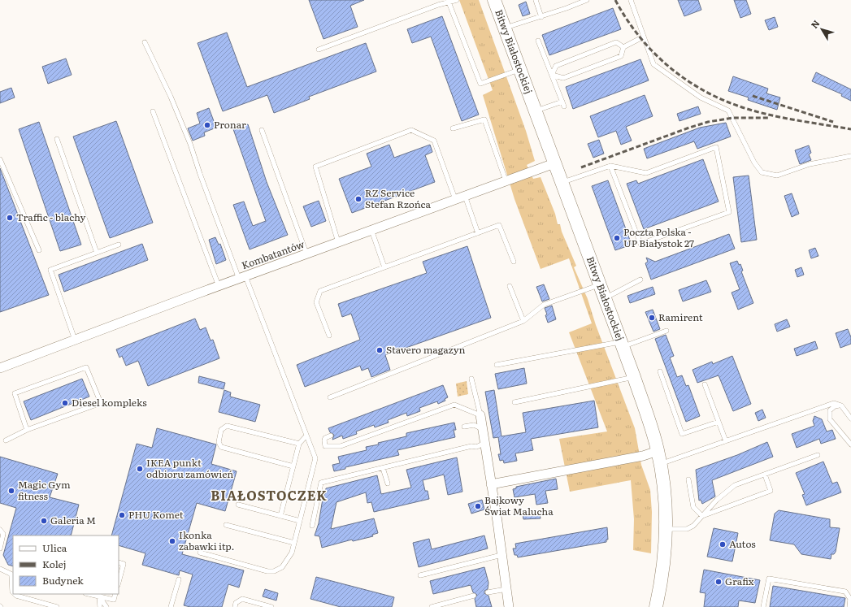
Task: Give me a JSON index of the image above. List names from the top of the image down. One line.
{"streets":{"street":["Bitwy Białostockiej","Kombatantów"]},"crossings":[["Bitwy Białostockiej","Kombatantów"]],"districts":["BIAŁOSTOCZEK"],"places":["Pronar","RZ Service Stefan Rzońca","Traffic - blachy","Poczta Polska - UP Białystok 27","Ramirent","Stavero magazyn","Diesel kompleks","IKEA punkt odbioru zamówień","Magic Gym fitness","Bajkowy Świat Malucha","PHU Komet","Galeria M","Ikonka zabawki itp.","Autos","Grafix"],"legend":["Ulica","Kolej","Budynek"],"north":"top left"}
